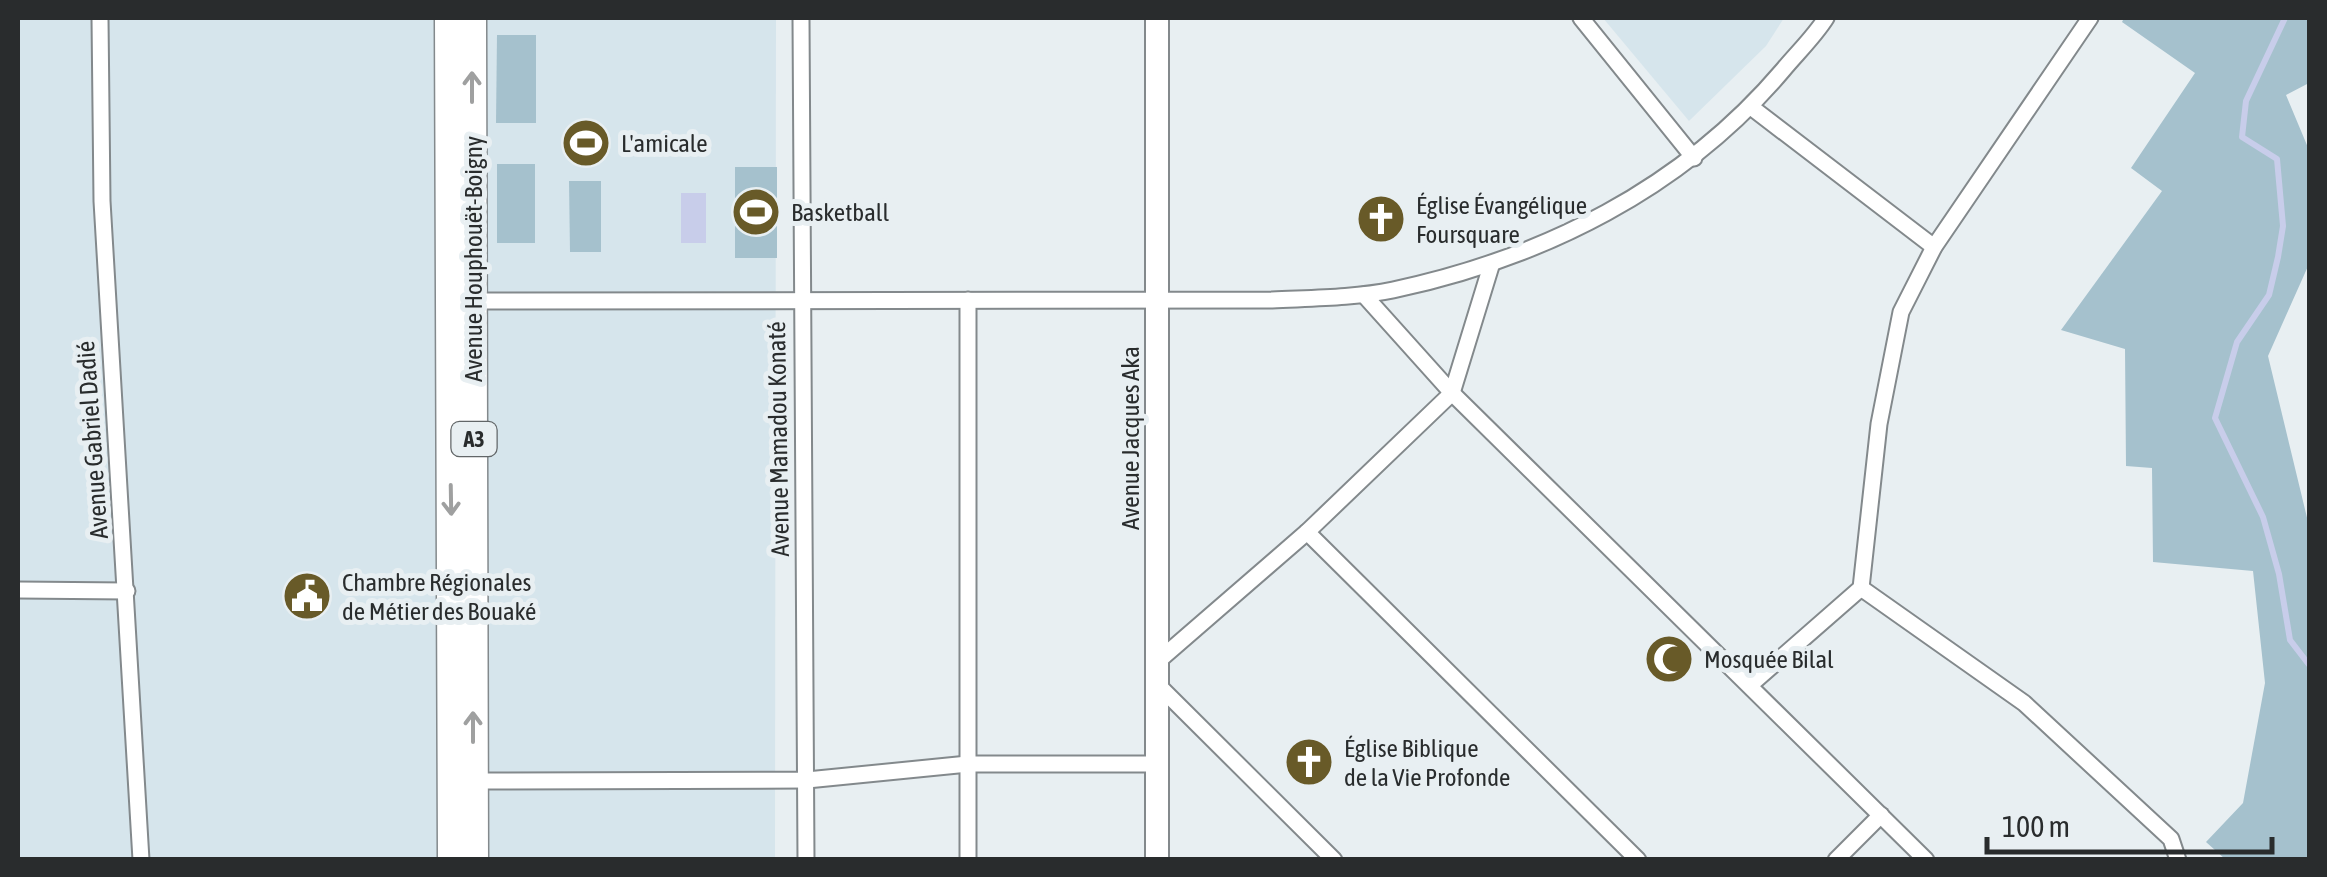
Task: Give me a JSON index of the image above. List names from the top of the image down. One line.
{"streets":{"highway":["Avenue Houphouët-Boigny","A3"],"street":["Avenue Jacques Aka","Avenue Mamadou Konaté","Avenue Gabriel Dadié"]},"places":{"sports":["L'amicale","Basketball"],"church":["Église Évangélique Foursquare","Église Biblique de la Vie Profonde"],"public building":["Chambre Régionales de Métier des Bouaké"],"mosque":["Mosquée Bilal"]},"scale_bar":"100 m"}
